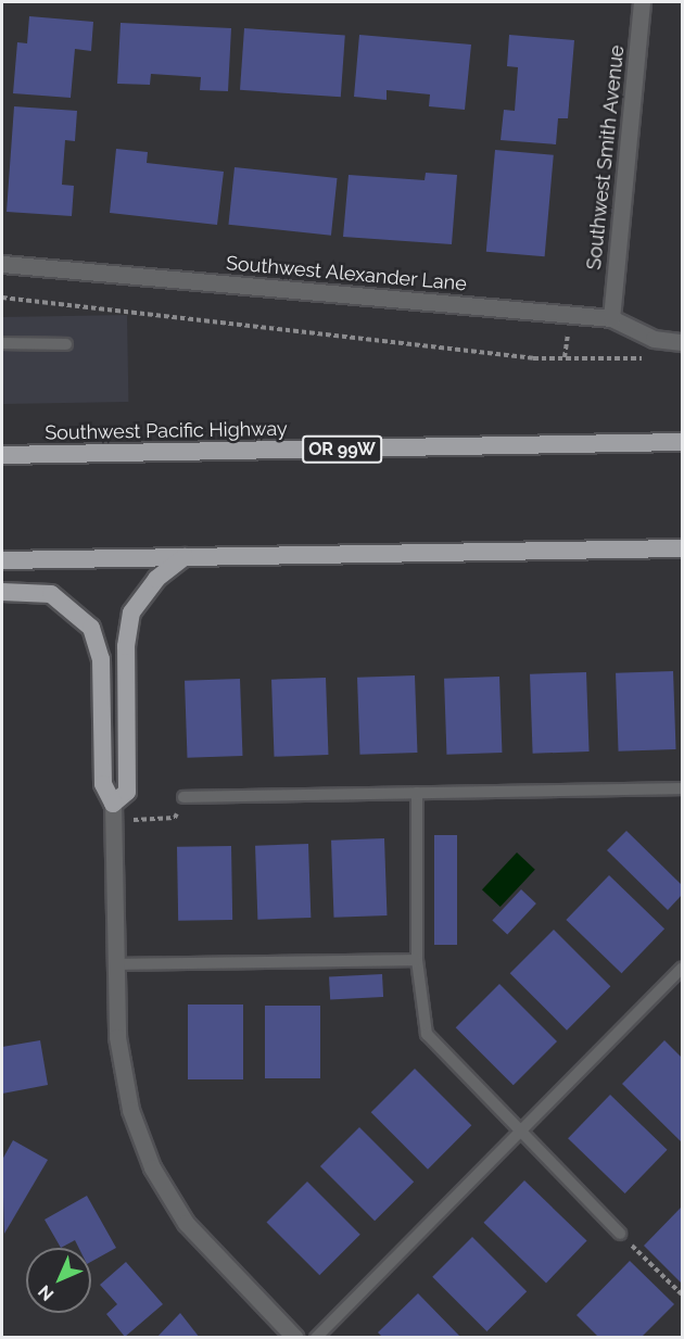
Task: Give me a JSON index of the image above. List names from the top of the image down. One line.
{"streets":{"highway":["Southwest Pacific Highway","OR 99W"],"street":["Southwest Smith Avenue","Southwest Alexander Lane"]},"crossings":[["Southwest Smith Avenue","Southwest Alexander Lane"]],"north":"bottom left"}
